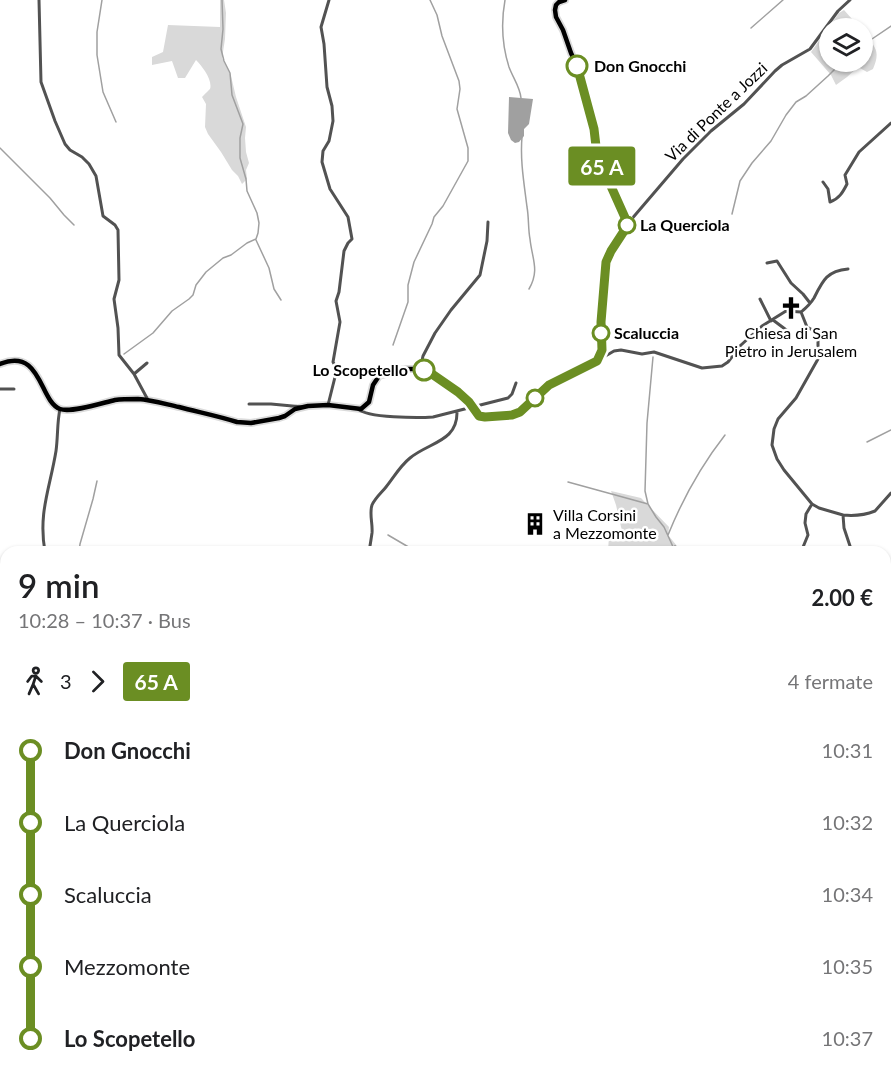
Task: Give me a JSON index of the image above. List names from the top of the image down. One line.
{"streets":{"street":["Via di Ponte a Jozzi"]},"places":{"other":["Don Gnocchi","La Querciola","Scaluccia","Lo Scopetello"],"church":["Chiesa di San Pietro in Jerusalem"],"building":["Villa Corsini a Mezzomonte"]},"page":{"on_map":"65 A","heading":["9 min","10:28 – 10:37 · Bus","2.00 €"],"legs":["3","65 A","4 fermate"],"list":[{"name":"Don Gnocchi","value":"10:31"},{"name":"La Querciola","value":"10:32"},{"name":"Scaluccia","value":"10:34"},{"name":"Mezzomonte","value":"10:35"},{"name":"Lo Scopetello","value":"10:37"}]}}
